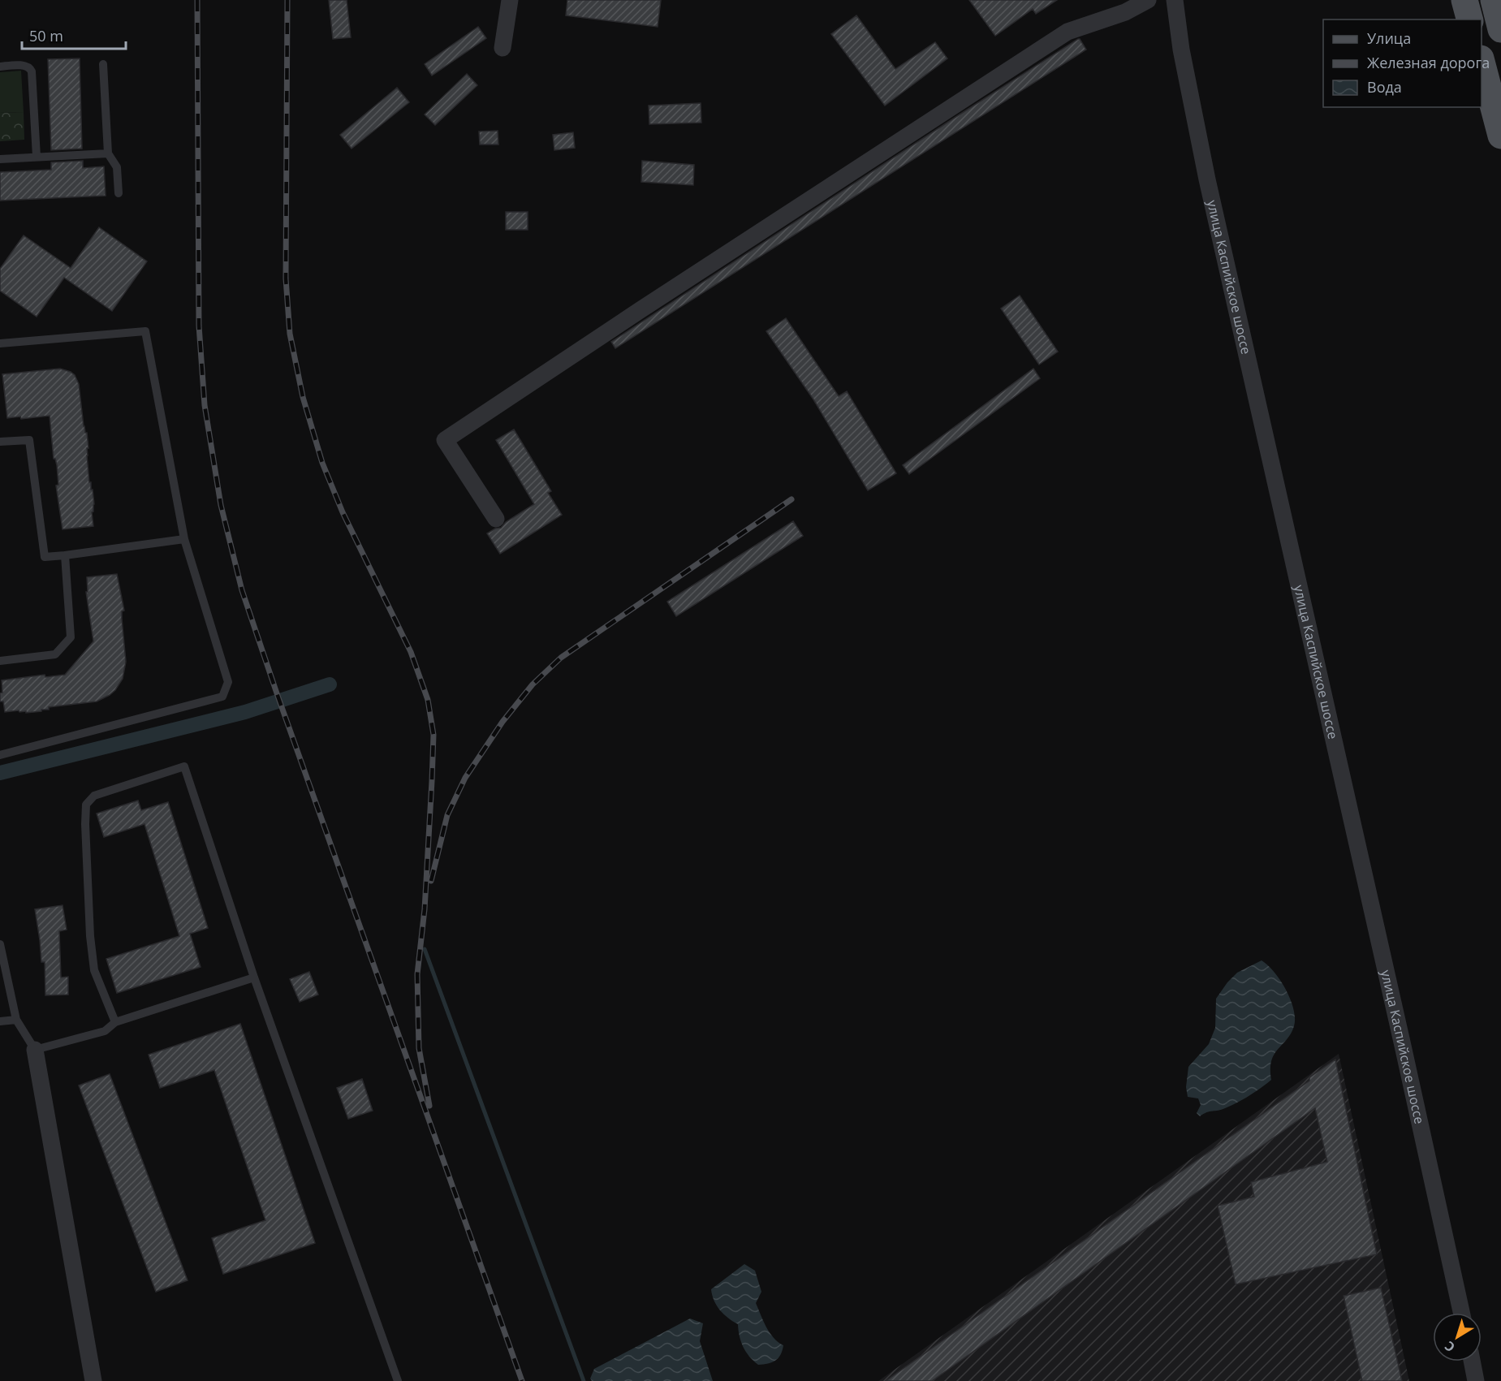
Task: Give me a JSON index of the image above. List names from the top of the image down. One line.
{"streets":{"street":["улица Каспийское шоссе"]},"legend":["Улица","Железная дорога","Вода"],"scale_bar":"50 m","north":"bottom left"}
